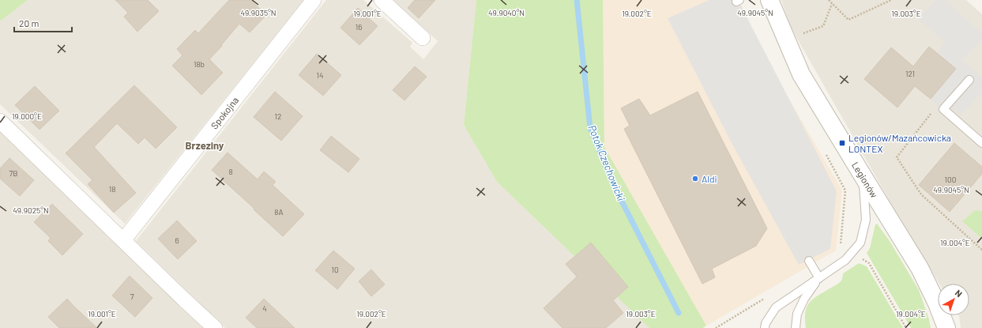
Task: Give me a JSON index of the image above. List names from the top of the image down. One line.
{"streets":{"street":["Spokojna","Legionów"]},"districts":["Brzeziny"],"water":["Potok Czechowicki"],"places":{"transit":["Legionów/Mazańcowicka LONTEX"],"other":["Aldi"]},"house_numbers":["16","18b","121","14","12","8","7B","100","18","8A","6","10","7","4"],"scale_bar":"20 m","north":"top right","coordinates":["49.9035°N","49.9040°N","49.9045°N","19.001°E","19.002°E","19.003°E","19.000°E","49.9025°N","19.004°E"]}
